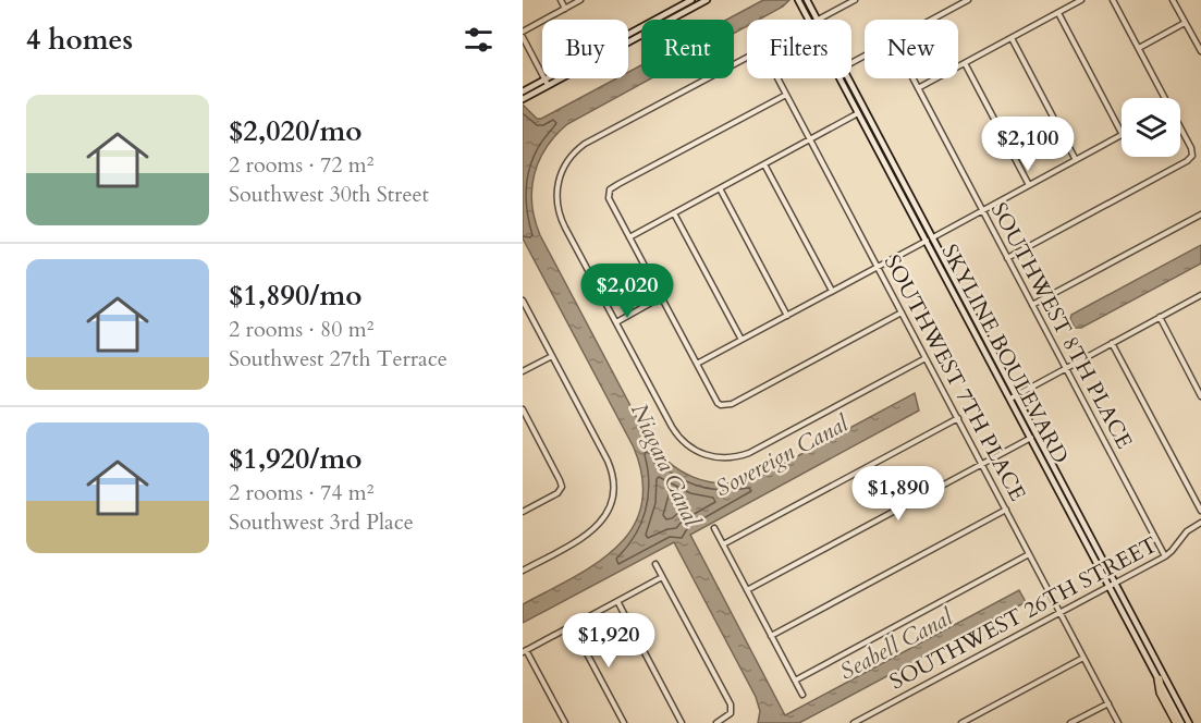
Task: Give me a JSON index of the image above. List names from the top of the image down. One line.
{"streets":{"street":["SOUTHWEST 8TH PLACE","SKYLINE BOULEVARD","SOUTHWEST 7TH PLACE","SOUTHWEST 26TH STREET"]},"crossings":[["SOUTHWEST 8TH PLACE","SOUTHWEST 26TH STREET"],["SKYLINE BOULEVARD","SOUTHWEST 26TH STREET"],["SOUTHWEST 7TH PLACE","SOUTHWEST 26TH STREET"]],"water":["Sovereign Canal","Niagara Canal","Seabell Canal"],"page":{"heading":"4 homes","chip":["Buy","Rent","Filters","New"],"list":[{"name":"$2,020/mo","note":"2 rooms · 72 m² · Southwest 30th Street"},{"name":"$1,890/mo","note":"2 rooms · 80 m² · Southwest 27th Terrace"},{"name":"$1,920/mo","note":"2 rooms · 74 m² · Southwest 3rd Place"}],"price":["$2,100","$2,020","$1,890","$1,920"]}}
